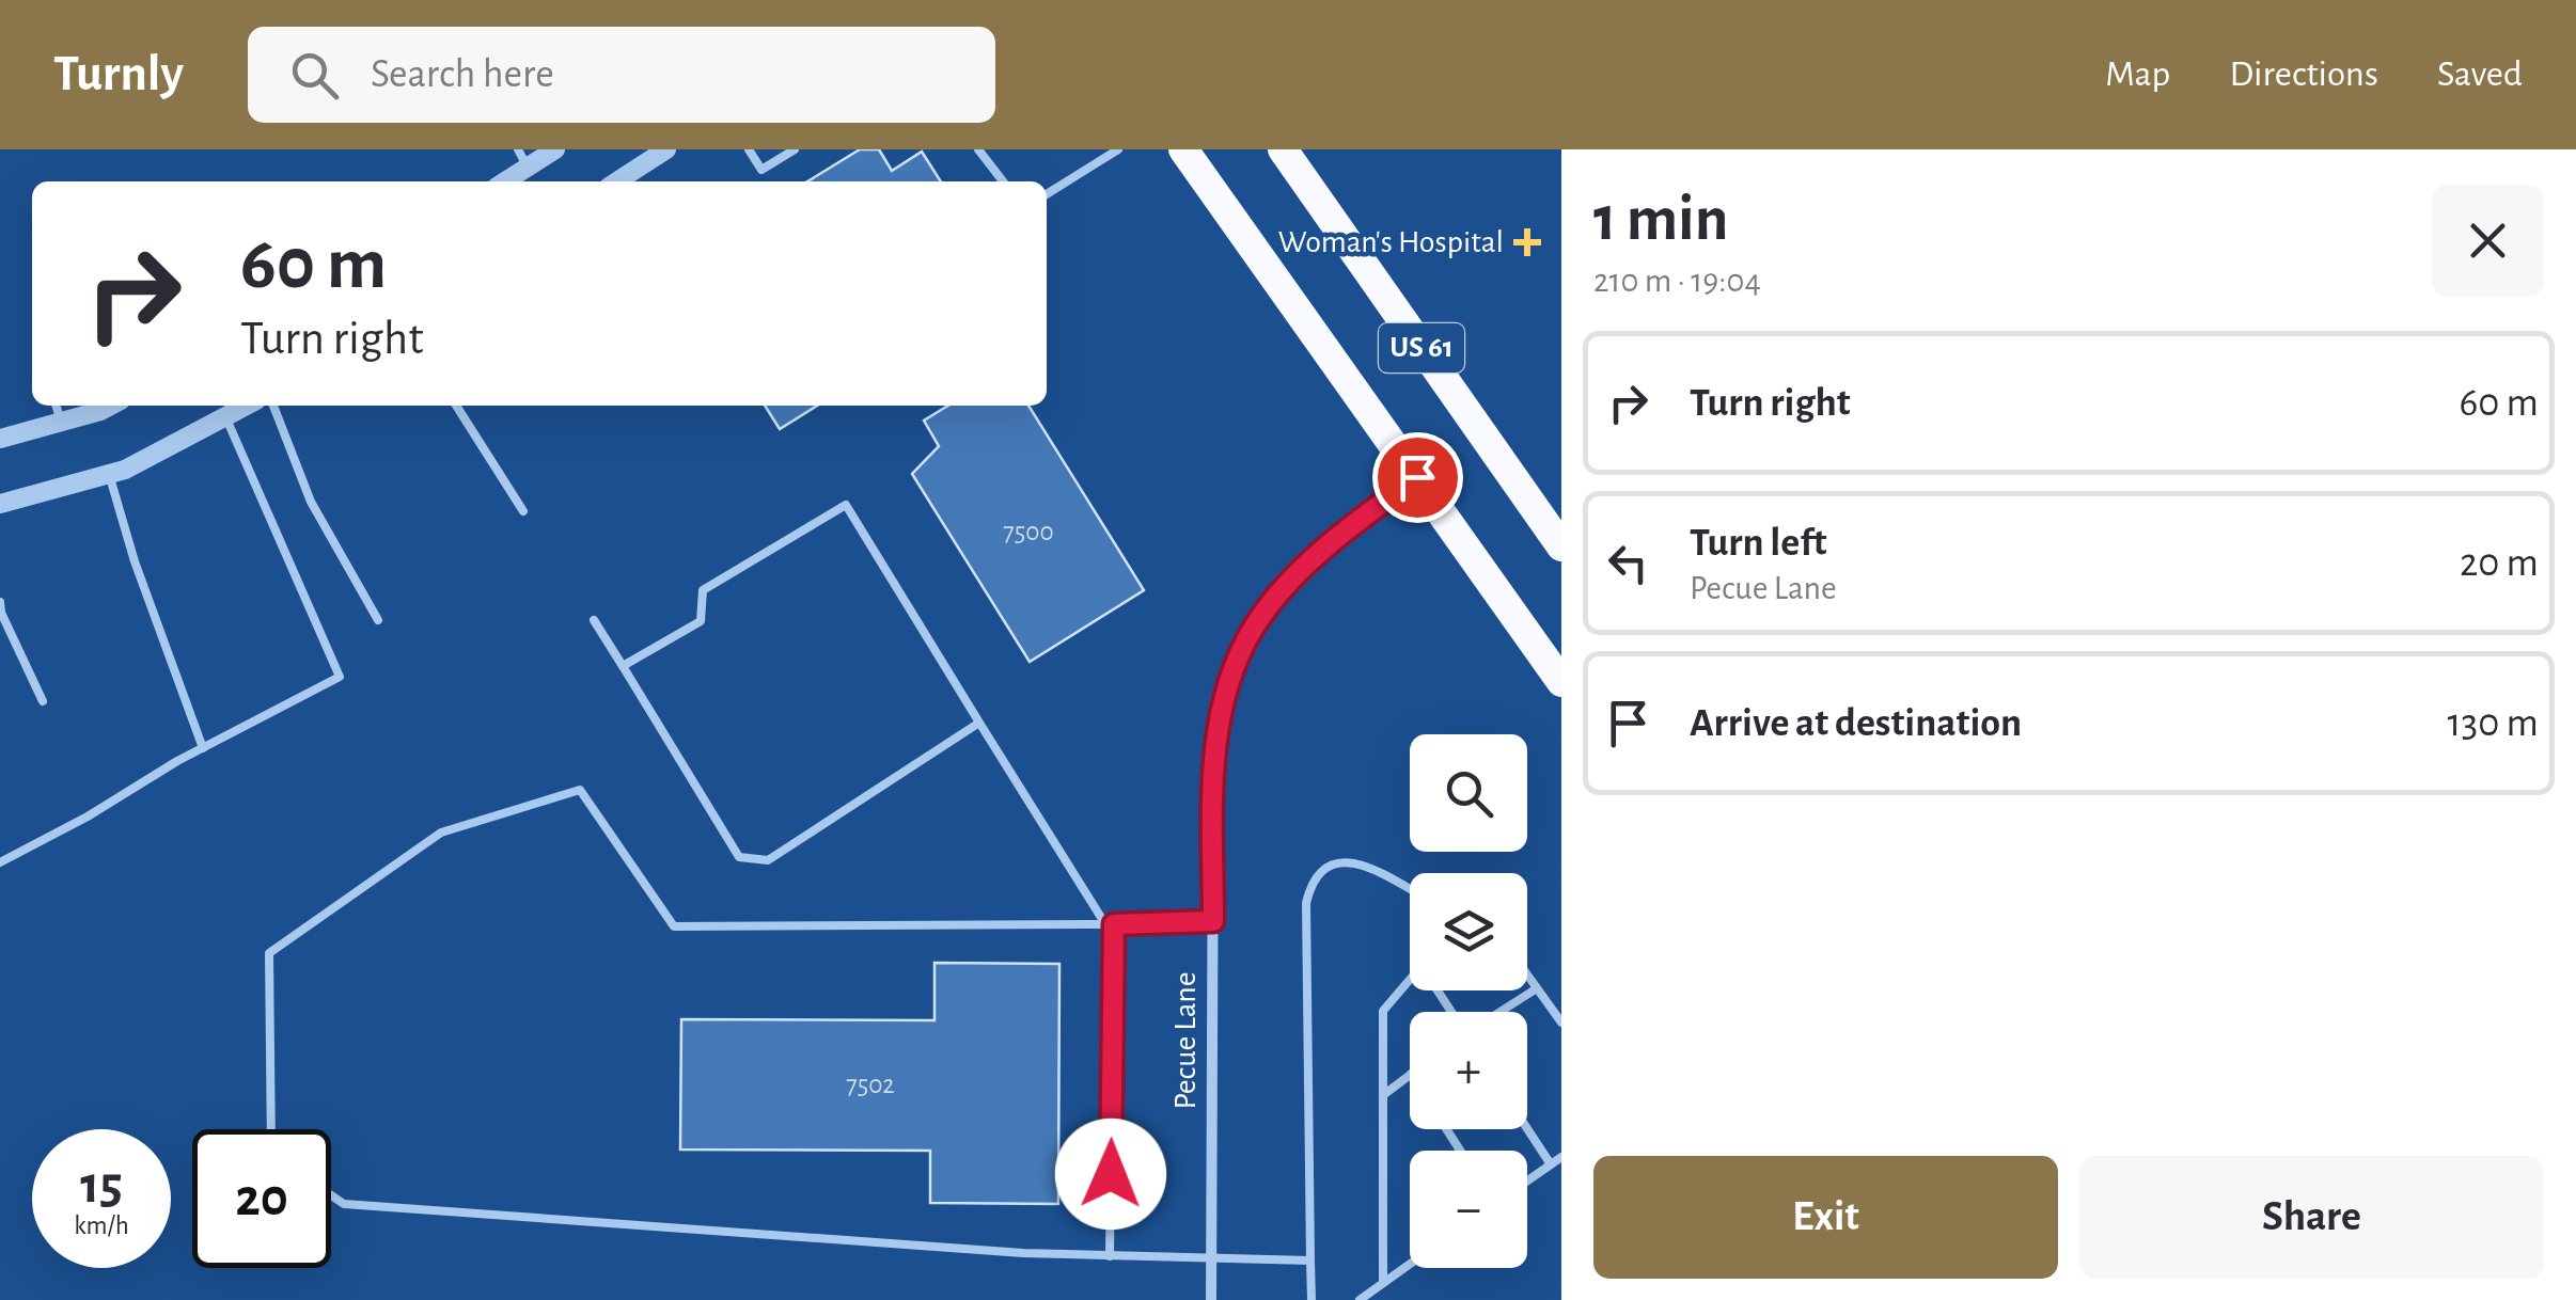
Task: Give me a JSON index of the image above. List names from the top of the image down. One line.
{"streets":{"highway":["US 61"],"street":["Pecue Lane"]},"crossings":[["US 61","Pecue Lane"]],"places":{"health":["Woman's Hospital"]},"house_numbers":["7500","7502"],"page":{"header":"Turnly","search":"Search here","nav":["Map","Directions","Saved"],"heading":["1 min","210 m · 19:04"],"turn":["60 m","Turn right"],"list":[{"name":"Turn right","value":"60 m"},{"name":"Turn left","note":"Pecue Lane","value":"20 m"},{"name":"Arrive at destination","value":"130 m"}],"map_buttons":["+","−"],"speed":"15 km/h","limit":"20","buttons":["Exit","Share"]}}
